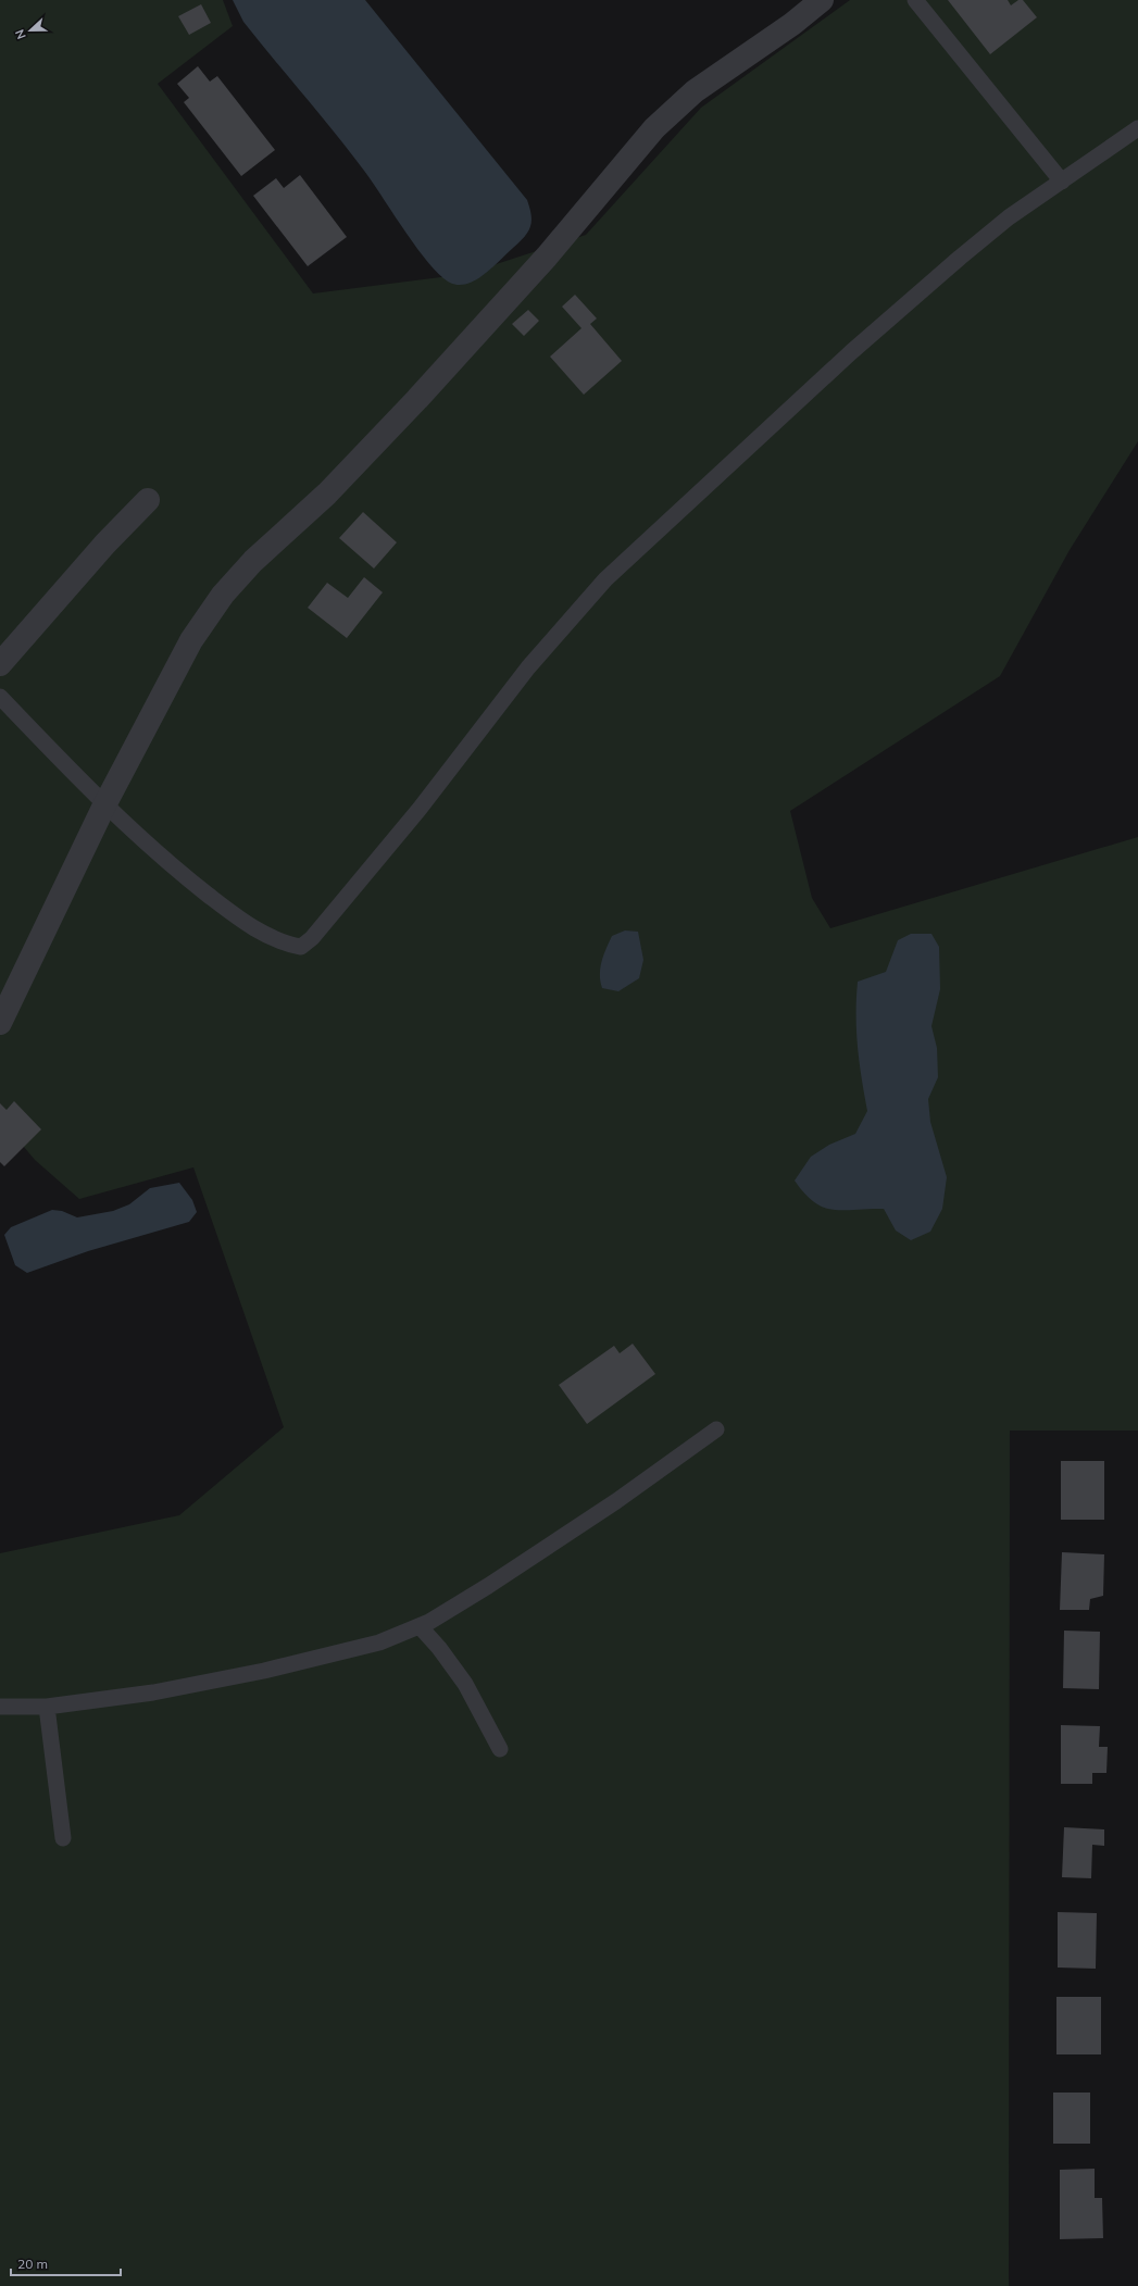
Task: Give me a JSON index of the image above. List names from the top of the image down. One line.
{"scale_bar":"20 m","north":"left"}
